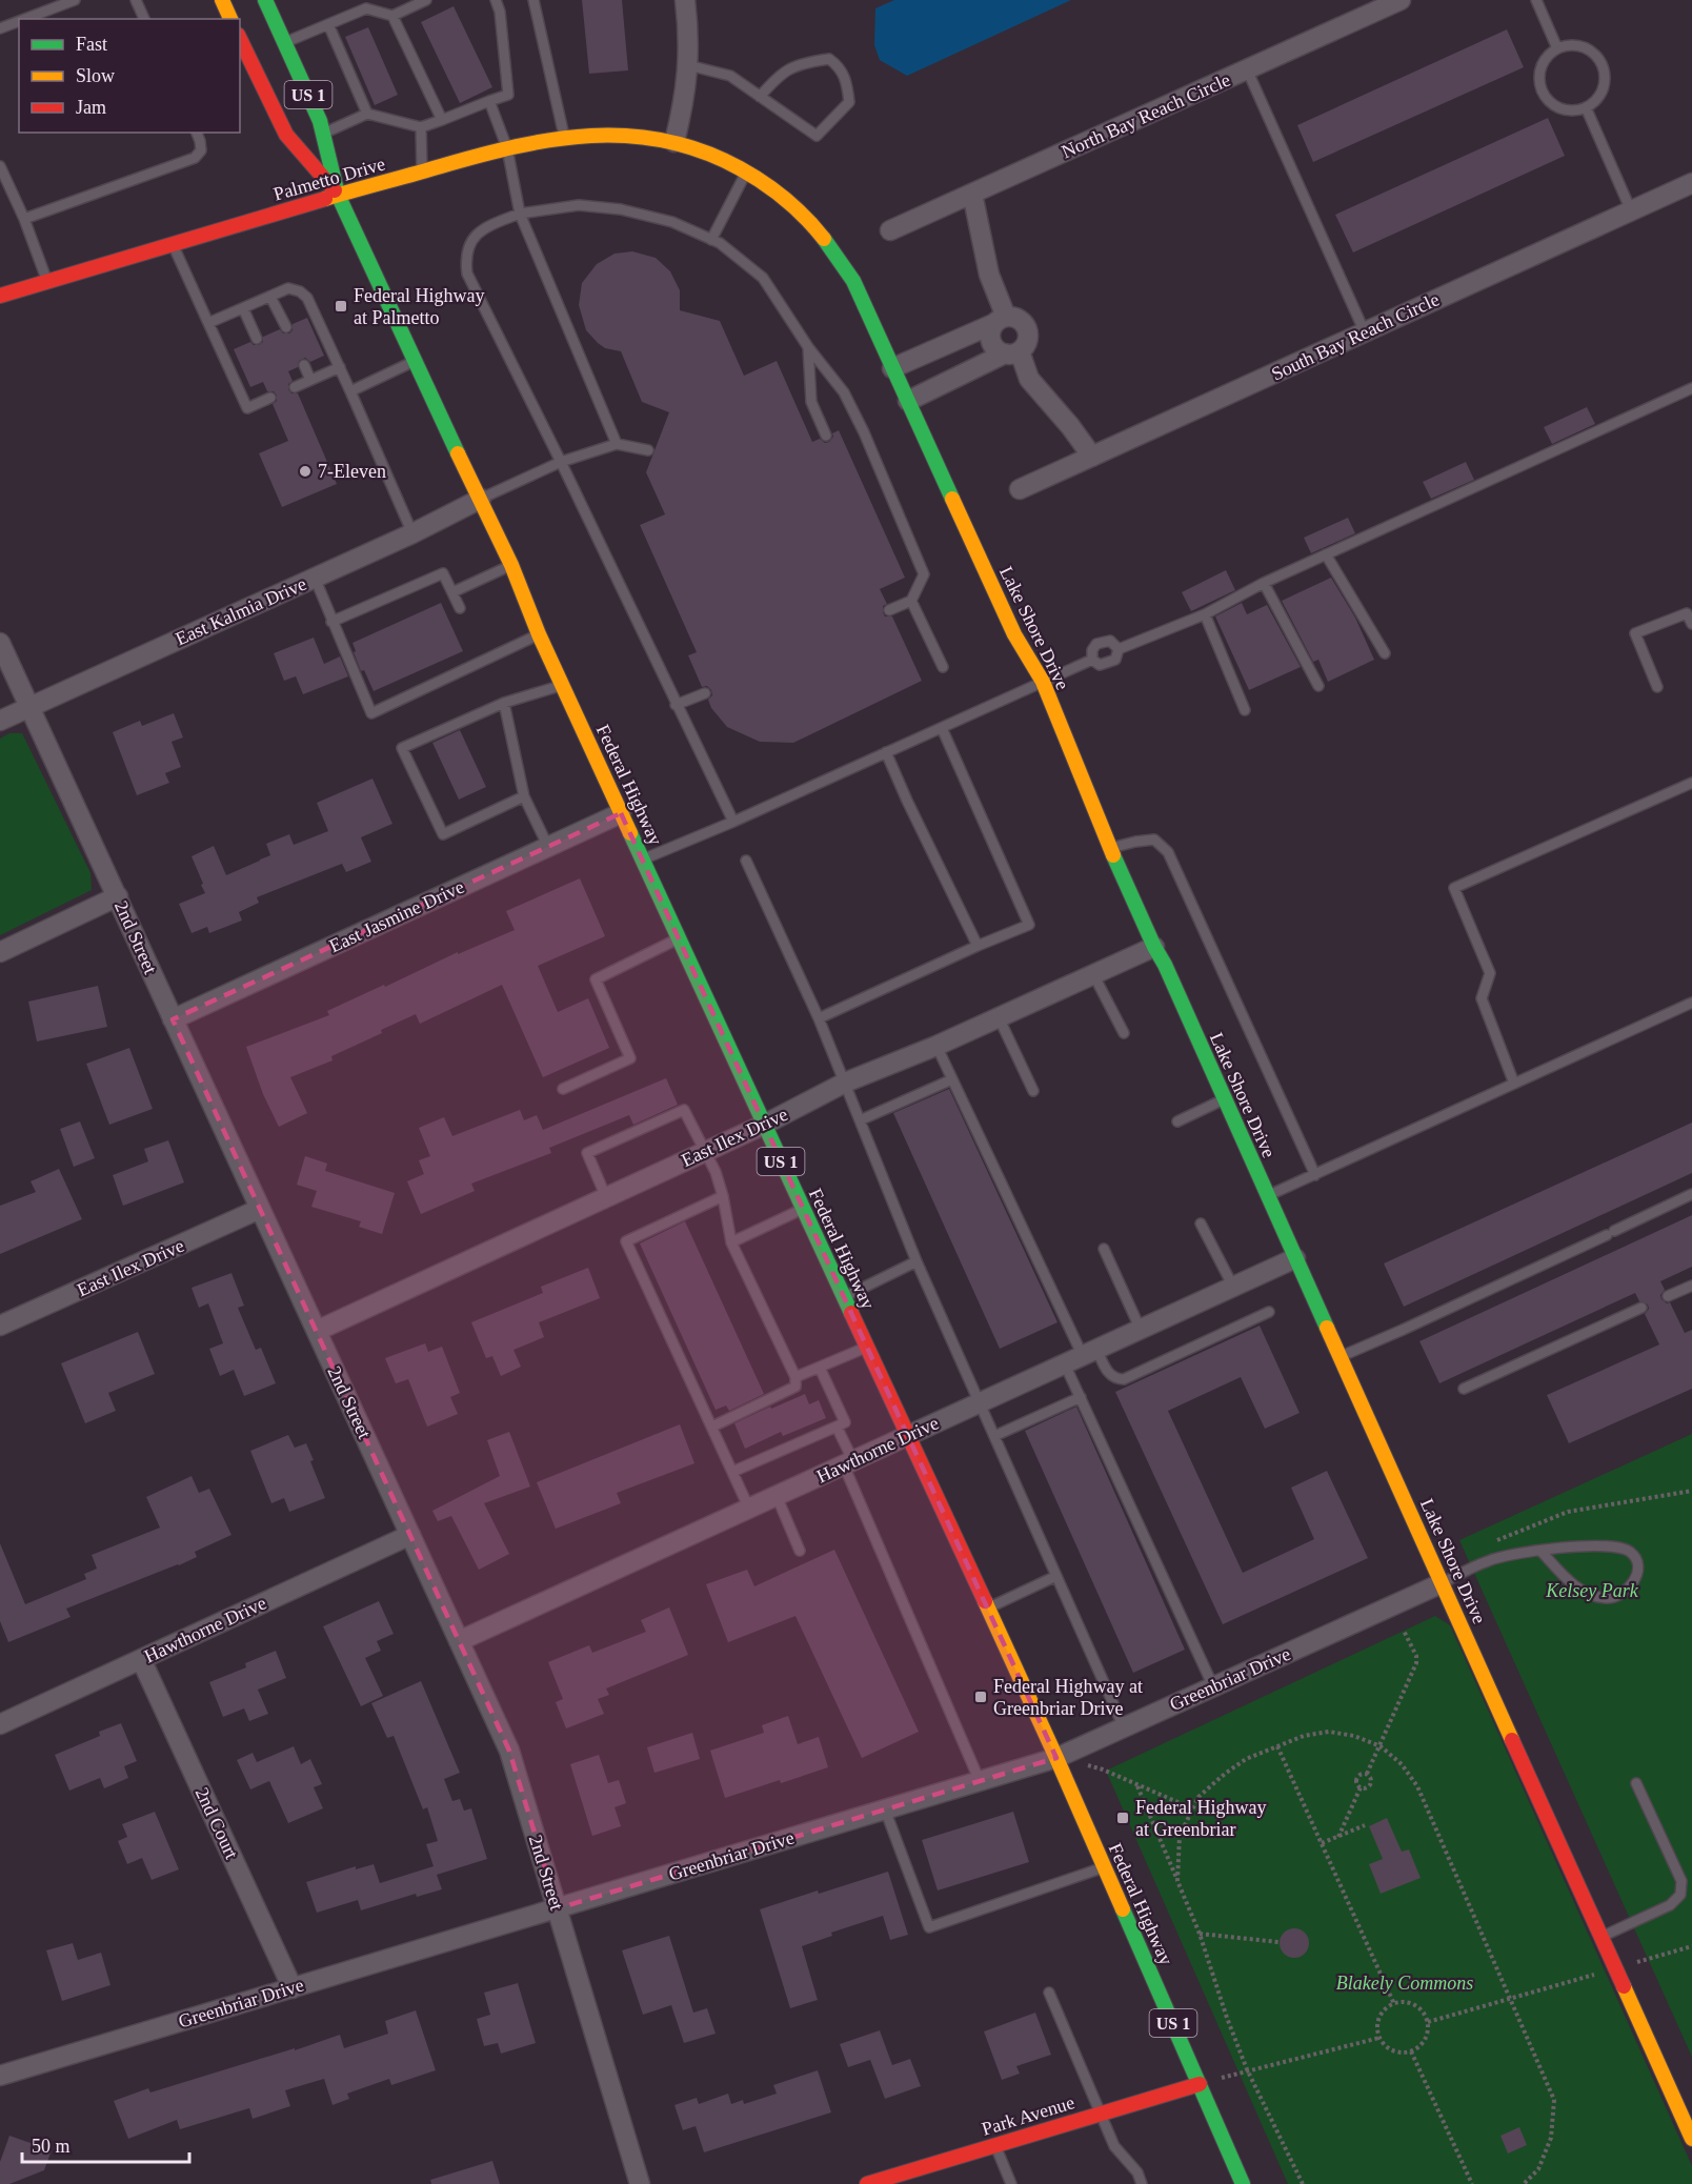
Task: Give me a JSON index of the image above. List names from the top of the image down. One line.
{"streets":{"street":["US 1","North Bay Reach Circle","Palmetto Drive","South Bay Reach Circle","East Kalmia Drive","Lake Shore Drive","Federal Highway","East Jasmine Drive","2nd Street","East Ilex Drive","Hawthorne Drive","Greenbriar Drive","2nd Court","Park Avenue"]},"crossings":[["Palmetto Drive","Lake Shore Drive"],["Palmetto Drive","Federal Highway"],["East Kalmia Drive","Federal Highway"],["East Kalmia Drive","2nd Street"],["Lake Shore Drive","East Ilex Drive"],["Lake Shore Drive","Hawthorne Drive"],["Lake Shore Drive","Greenbriar Drive"],["Federal Highway","East Jasmine Drive"],["Federal Highway","East Ilex Drive"],["Federal Highway","Hawthorne Drive"],["Federal Highway","Greenbriar Drive"],["Federal Highway","Park Avenue"],["East Jasmine Drive","2nd Street"],["2nd Street","East Ilex Drive"],["2nd Street","Hawthorne Drive"],["2nd Street","Greenbriar Drive"],["Hawthorne Drive","2nd Court"],["Greenbriar Drive","2nd Court"]],"parks":["Kelsey Park","Blakely Commons"],"places":{"transit":["Federal Highway at Palmetto","Federal Highway at Greenbriar Drive","Federal Highway at Greenbriar"],"other":["7-Eleven"]},"legend":["Fast","Slow","Jam"],"scale_bar":"50 m"}
